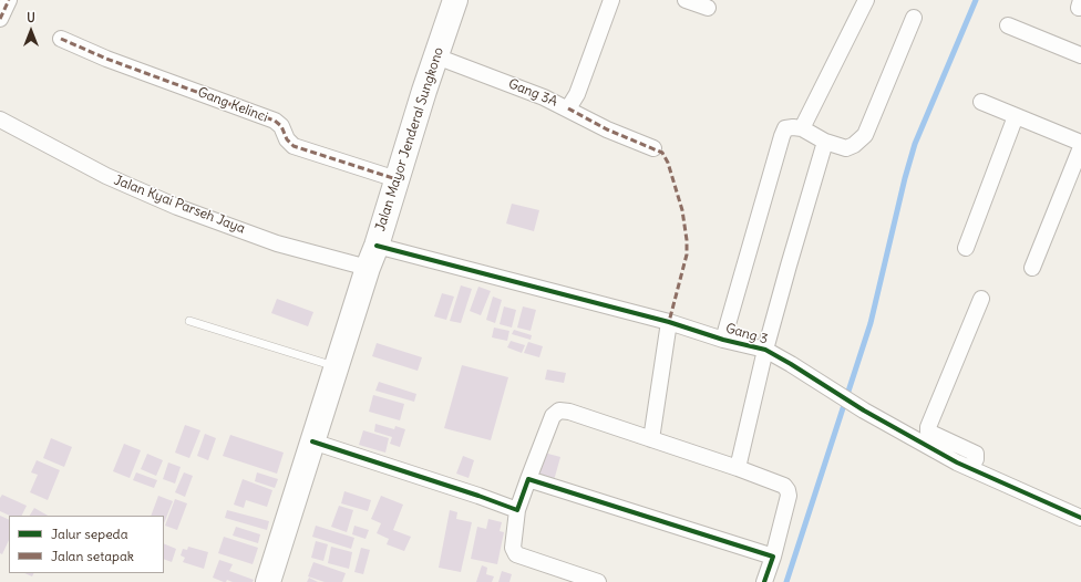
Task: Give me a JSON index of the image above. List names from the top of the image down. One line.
{"streets":{"main road":["Jalan Mayor Jenderal Sungkono"],"street":["Gang 3A","Gang Kelinci","Jalan Kyai Parseh Jaya","Gang 3"]},"crossings":[["Gang 3A","Jalan Mayor Jenderal Sungkono"],["Gang Kelinci","Jalan Mayor Jenderal Sungkono"],["Jalan Mayor Jenderal Sungkono","Jalan Kyai Parseh Jaya"],["Jalan Mayor Jenderal Sungkono","Gang 3"],["Jalan Kyai Parseh Jaya","Gang 3"]],"legend":["Jalur sepeda","Jalan setapak"],"north":"top"}
